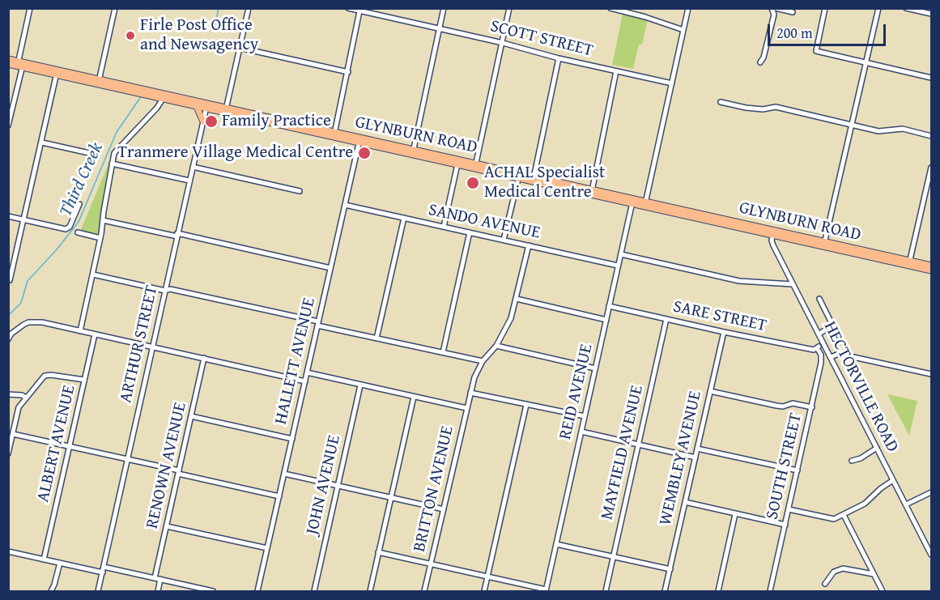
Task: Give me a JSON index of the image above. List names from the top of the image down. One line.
{"streets":{"main road":["GLYNBURN ROAD"],"street":["SCOTT STREET","SANDO AVENUE","SARE STREET","ARTHUR STREET","HALLETT AVENUE","HECTORVILLE ROAD","REID AVENUE","ALBERT AVENUE","MAYFIELD AVENUE","WEMBLEY AVENUE","RENOWN AVENUE","SOUTH STREET","JOHN AVENUE","BRITTON AVENUE"]},"crossings":[["GLYNBURN ROAD","ARTHUR STREET"],["GLYNBURN ROAD","HALLETT AVENUE"],["GLYNBURN ROAD","HECTORVILLE ROAD"],["GLYNBURN ROAD","REID AVENUE"],["SANDO AVENUE","HALLETT AVENUE"],["SANDO AVENUE","REID AVENUE"],["SANDO AVENUE","BRITTON AVENUE"],["SARE STREET","REID AVENUE"],["SARE STREET","MAYFIELD AVENUE"],["SARE STREET","WEMBLEY AVENUE"],["SARE STREET","SOUTH STREET"]],"water":["Third Creek"],"places":["Firle Post Office and Newsagency","Family Practice","Tranmere Village Medical Centre","ACHAL Specialist Medical Centre"],"scale_bar":"200 m"}
